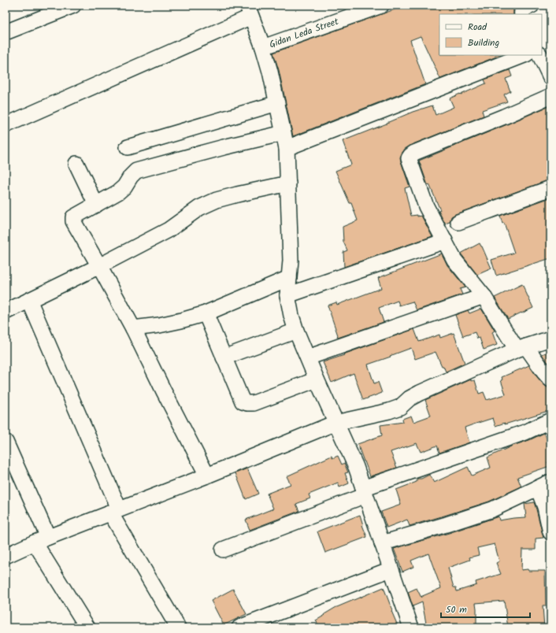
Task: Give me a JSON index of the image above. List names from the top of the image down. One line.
{"streets":{"street":["Gidan Leda Street"]},"legend":["Road","Building"],"scale_bar":"50 m"}
